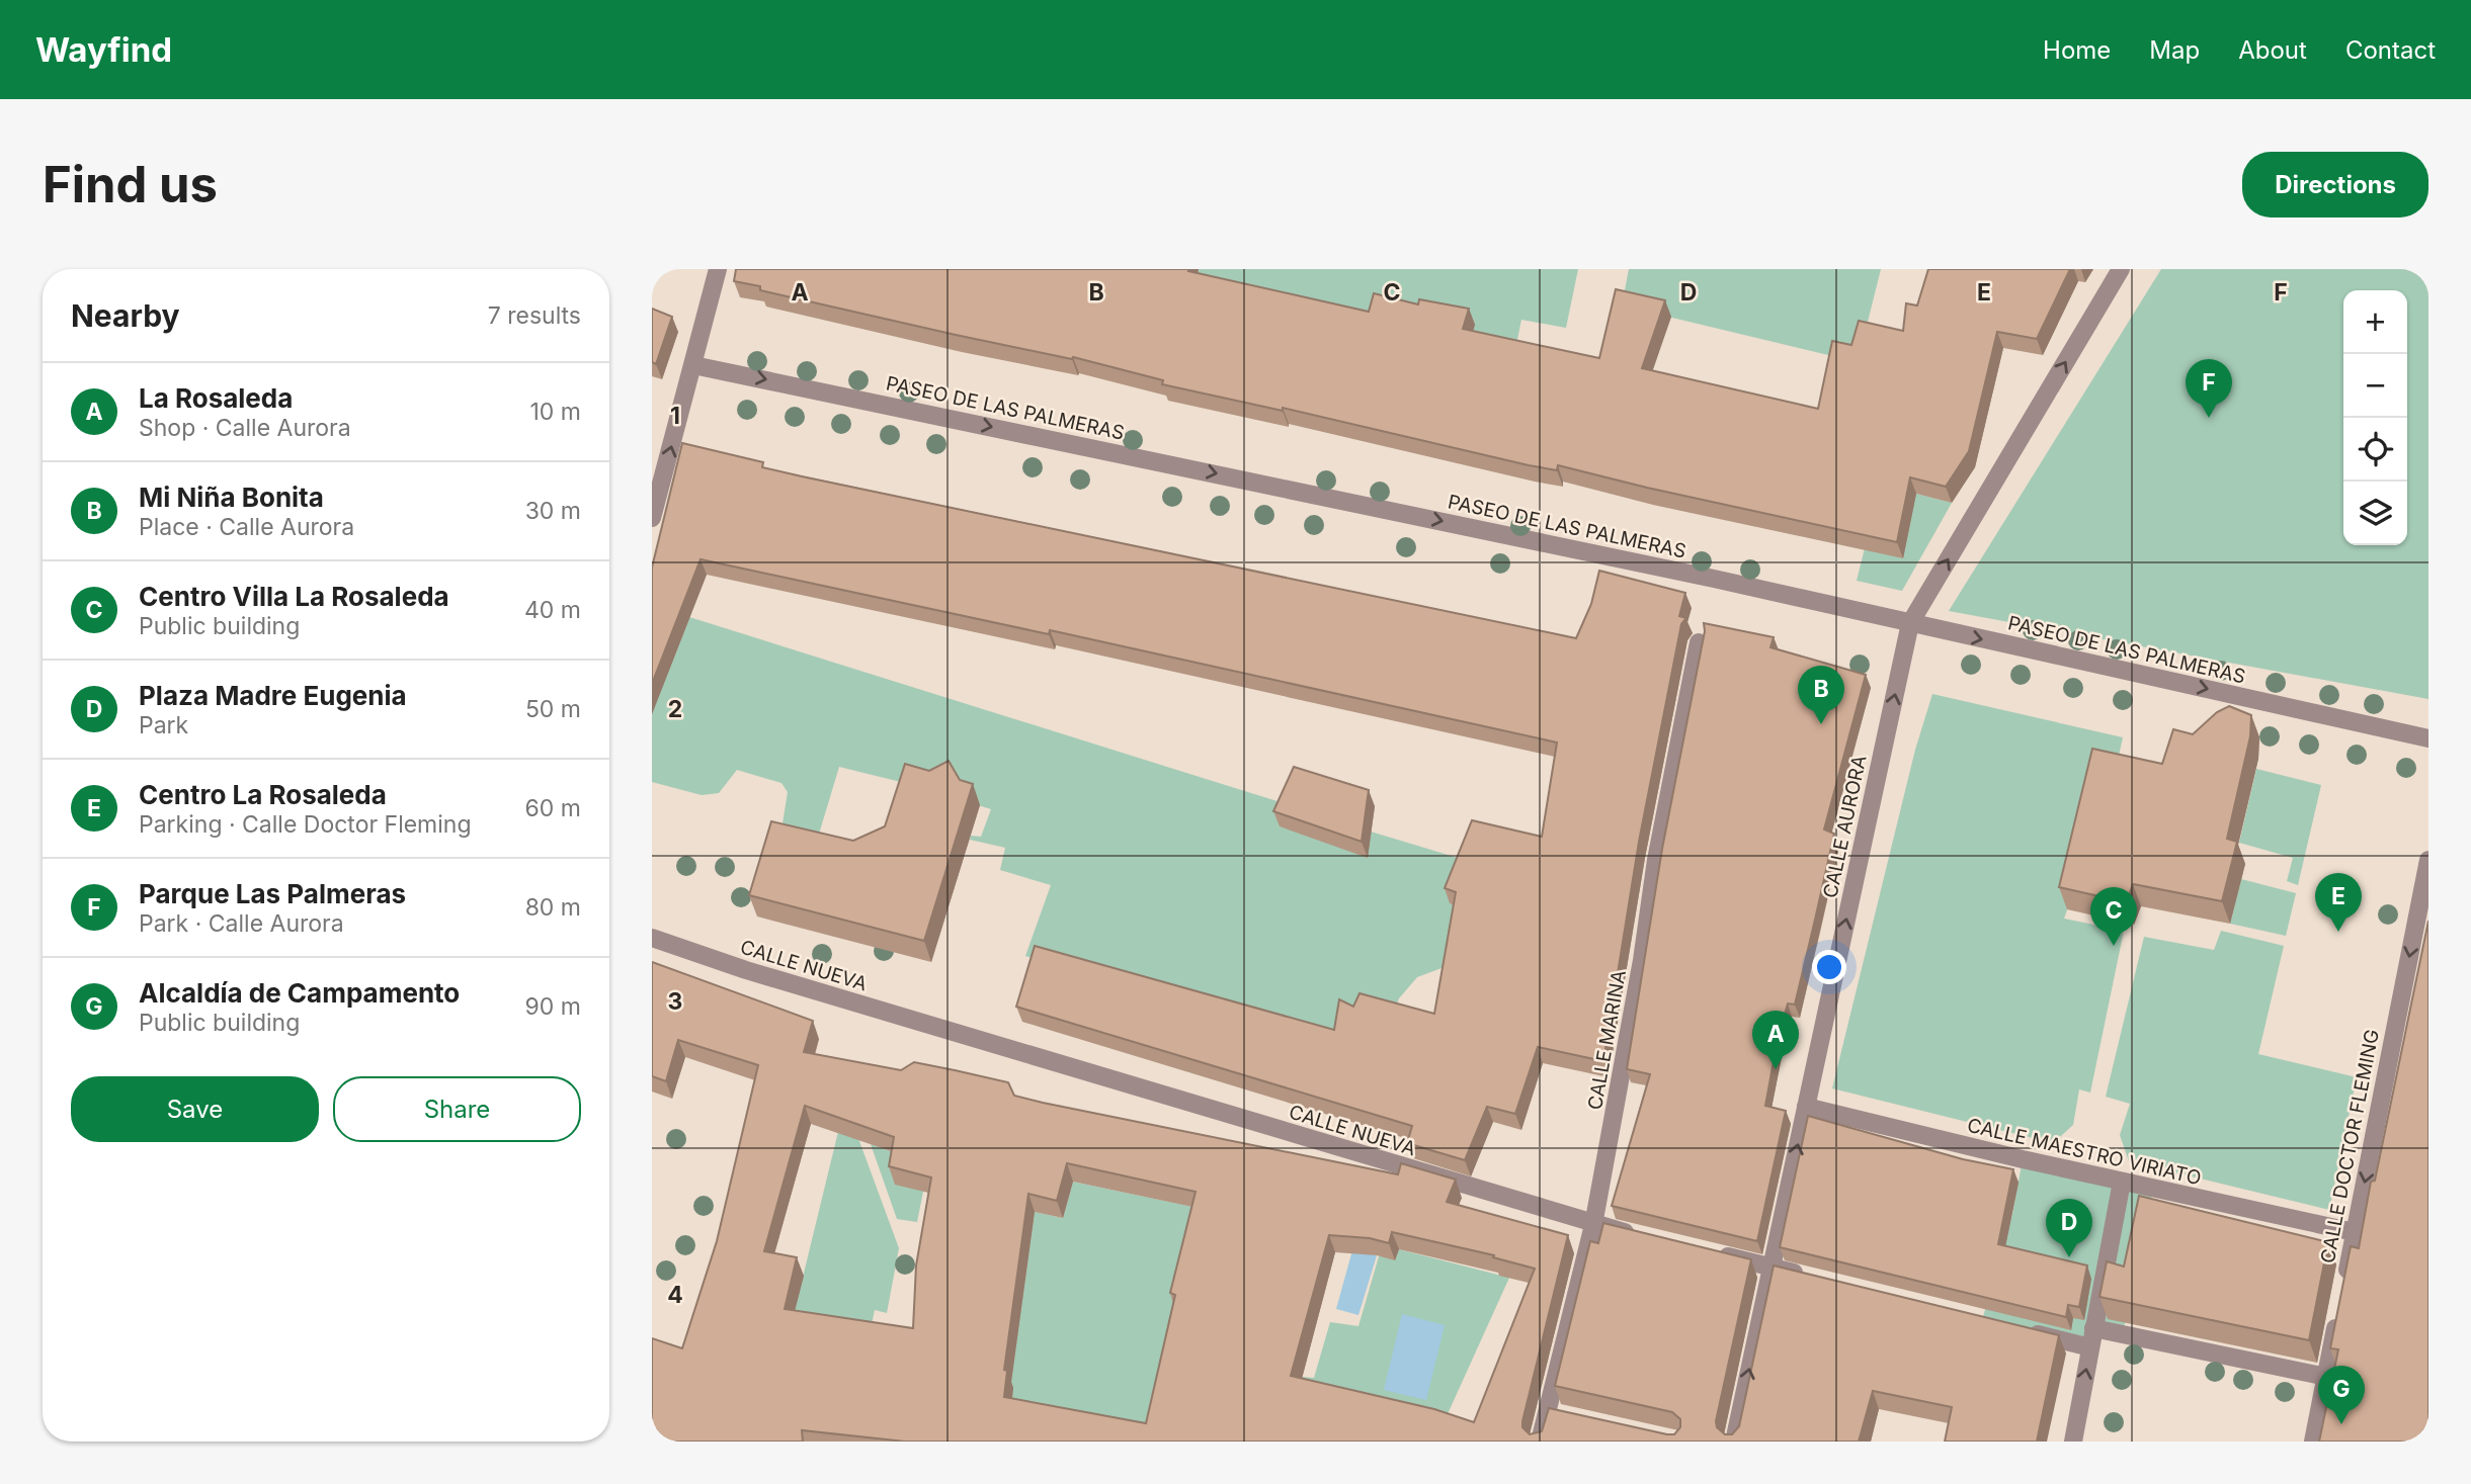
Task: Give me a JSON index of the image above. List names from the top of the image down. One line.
{"streets":{"street":["PASEO DE LAS PALMERAS","CALLE AURORA","CALLE NUEVA","CALLE MARINA","CALLE DOCTOR FLEMING","CALLE MAESTRO VIRIATO"]},"crossings":[["PASEO DE LAS PALMERAS","CALLE AURORA"],["CALLE AURORA","CALLE MAESTRO VIRIATO"],["CALLE NUEVA","CALLE MARINA"],["CALLE DOCTOR FLEMING","CALLE MAESTRO VIRIATO"]],"one_way":["PASEO DE LAS PALMERAS","CALLE AURORA","CALLE DOCTOR FLEMING"],"page":{"header":"Wayfind","nav":["Home","Map","About","Contact"],"buttons":["Directions",["Save","Share"]],"title":"Find us","heading":["Nearby","7 results"],"map_buttons":["+","−"],"pins":["F","B","E","C","A","D","G"],"list":[{"mark":"A","name":"La Rosaleda","note":"Shop · Calle Aurora","value":"10 m"},{"mark":"B","name":"Mi Niña Bonita","note":"Place · Calle Aurora","value":"30 m"},{"mark":"C","name":"Centro Villa La Rosaleda","note":"Public building","value":"40 m"},{"mark":"D","name":"Plaza Madre Eugenia","note":"Park","value":"50 m"},{"mark":"E","name":"Centro La Rosaleda","note":"Parking · Calle Doctor Fleming","value":"60 m"},{"mark":"F","name":"Parque Las Palmeras","note":"Park · Calle Aurora","value":"80 m"},{"mark":"G","name":"Alcaldía de Campamento","note":"Public building","value":"90 m"}]},"grid":{"columns":["A","B","C","D","E","F"],"rows":["1","2","3","4"]}}
